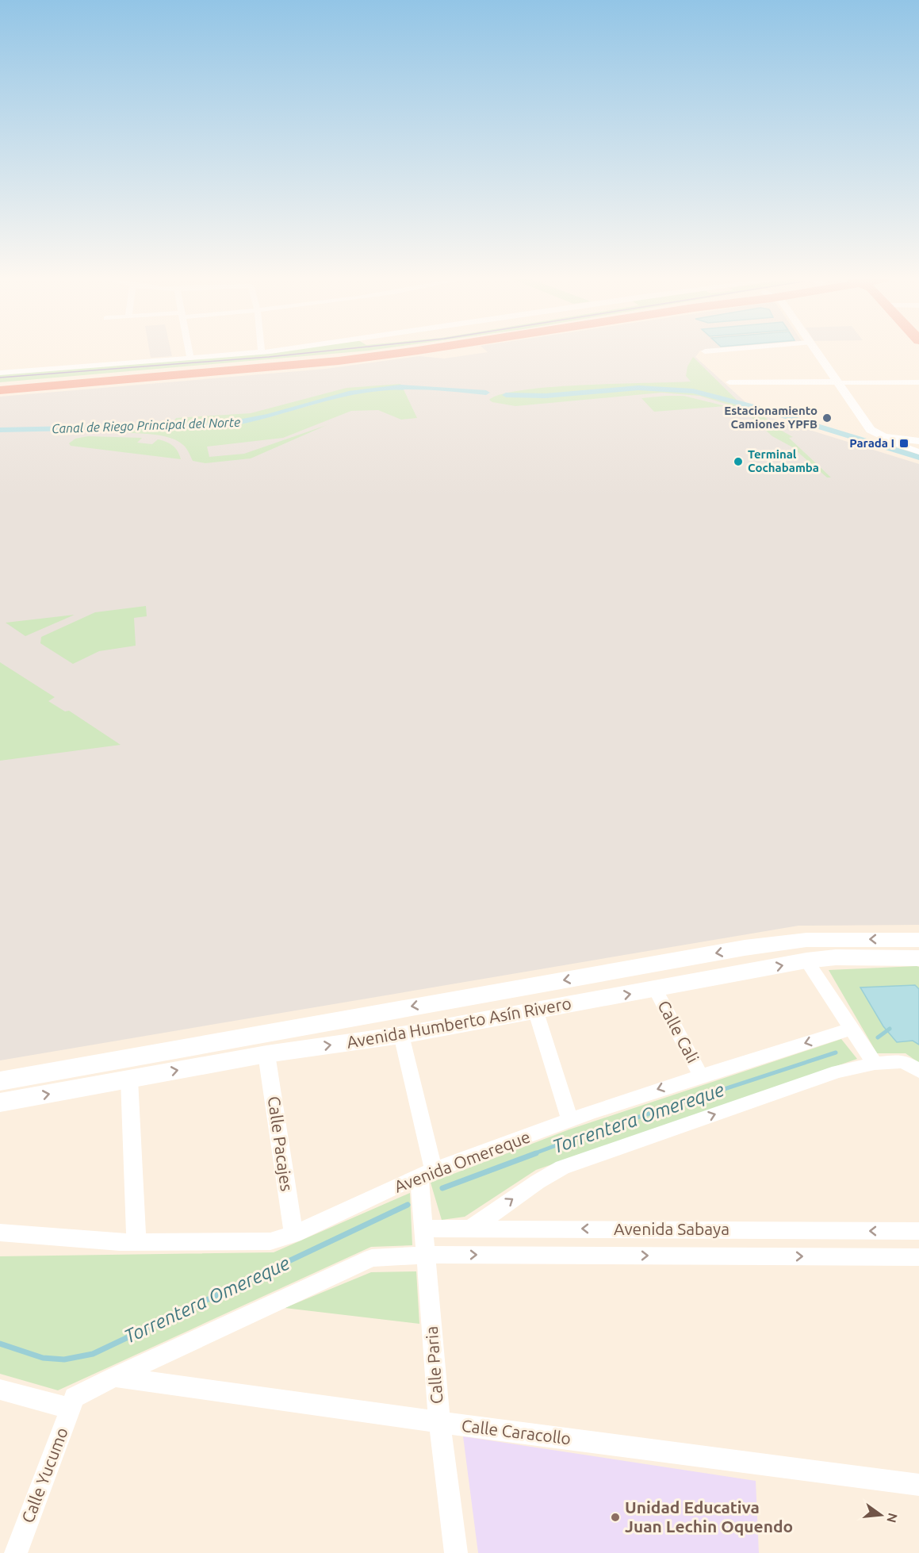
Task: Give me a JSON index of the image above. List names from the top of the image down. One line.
{"streets":{"street":["Avenida Humberto Asín Rivero","Calle Cali","Calle Pacajes","Avenida Omereque","Avenida Sabaya","Calle Paria","Calle Caracollo","Calle Yucumo"]},"crossings":[["Avenida Humberto Asín Rivero","Calle Cali"],["Avenida Humberto Asín Rivero","Calle Pacajes"],["Avenida Humberto Asín Rivero","Calle Paria"],["Calle Cali","Avenida Omereque"],["Calle Pacajes","Avenida Omereque"],["Avenida Omereque","Calle Paria"],["Avenida Sabaya","Calle Paria"],["Calle Paria","Calle Caracollo"]],"water":["Canal de Riego Principal del Norte","Torrentera Omereque"],"places":{"other":["Estacionamiento Camiones YPFB","Terminal Cochabamba","Unidad Educativa Juan Lechin Oquendo"],"transit":["Parada I"]},"north":"right"}
